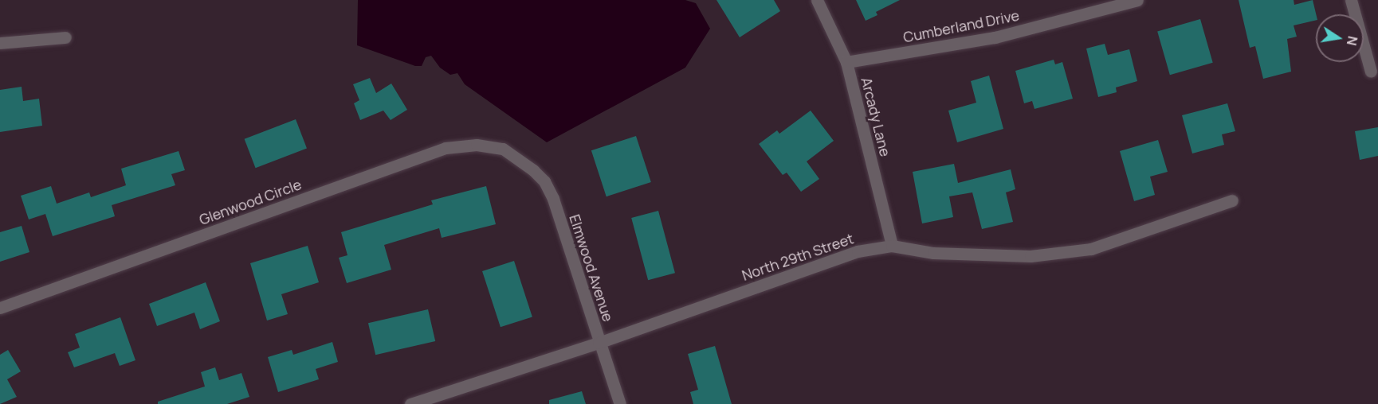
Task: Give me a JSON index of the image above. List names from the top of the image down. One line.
{"streets":{"street":["Cumberland Drive","Arcady Lane","Glenwood Circle","North 29th Street","Elmwood Avenue"]},"crossings":[["Cumberland Drive","Arcady Lane"],["Arcady Lane","North 29th Street"],["Glenwood Circle","Elmwood Avenue"],["North 29th Street","Elmwood Avenue"]],"north":"right"}
